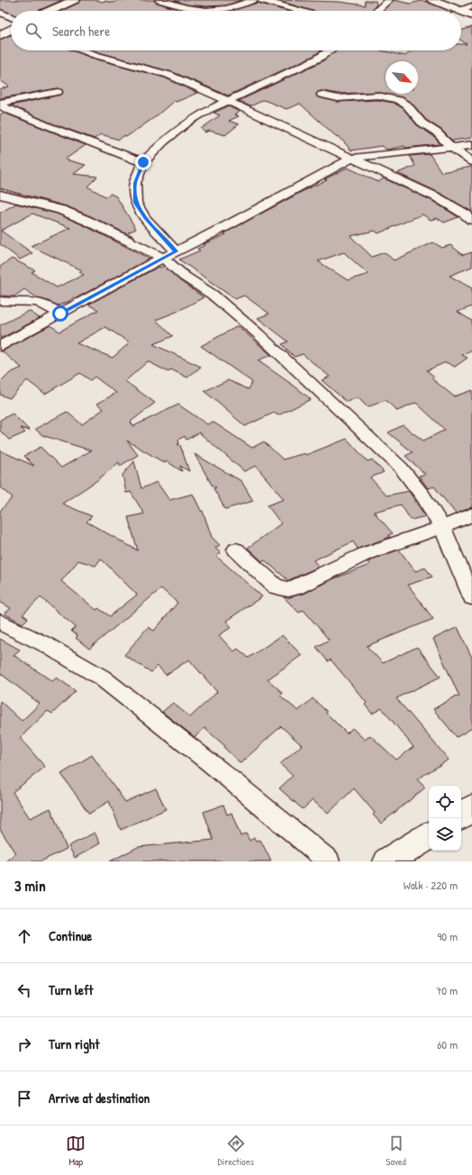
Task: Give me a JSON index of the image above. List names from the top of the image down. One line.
{"north":"bottom right","page":{"search":"Search here","heading":["3 min","Walk · 220 m"],"list":[["Continue","90 m"],["Turn left","70 m"],["Turn right","60 m"],"Arrive at destination"],"nav":["Map","Directions","Saved"]}}
